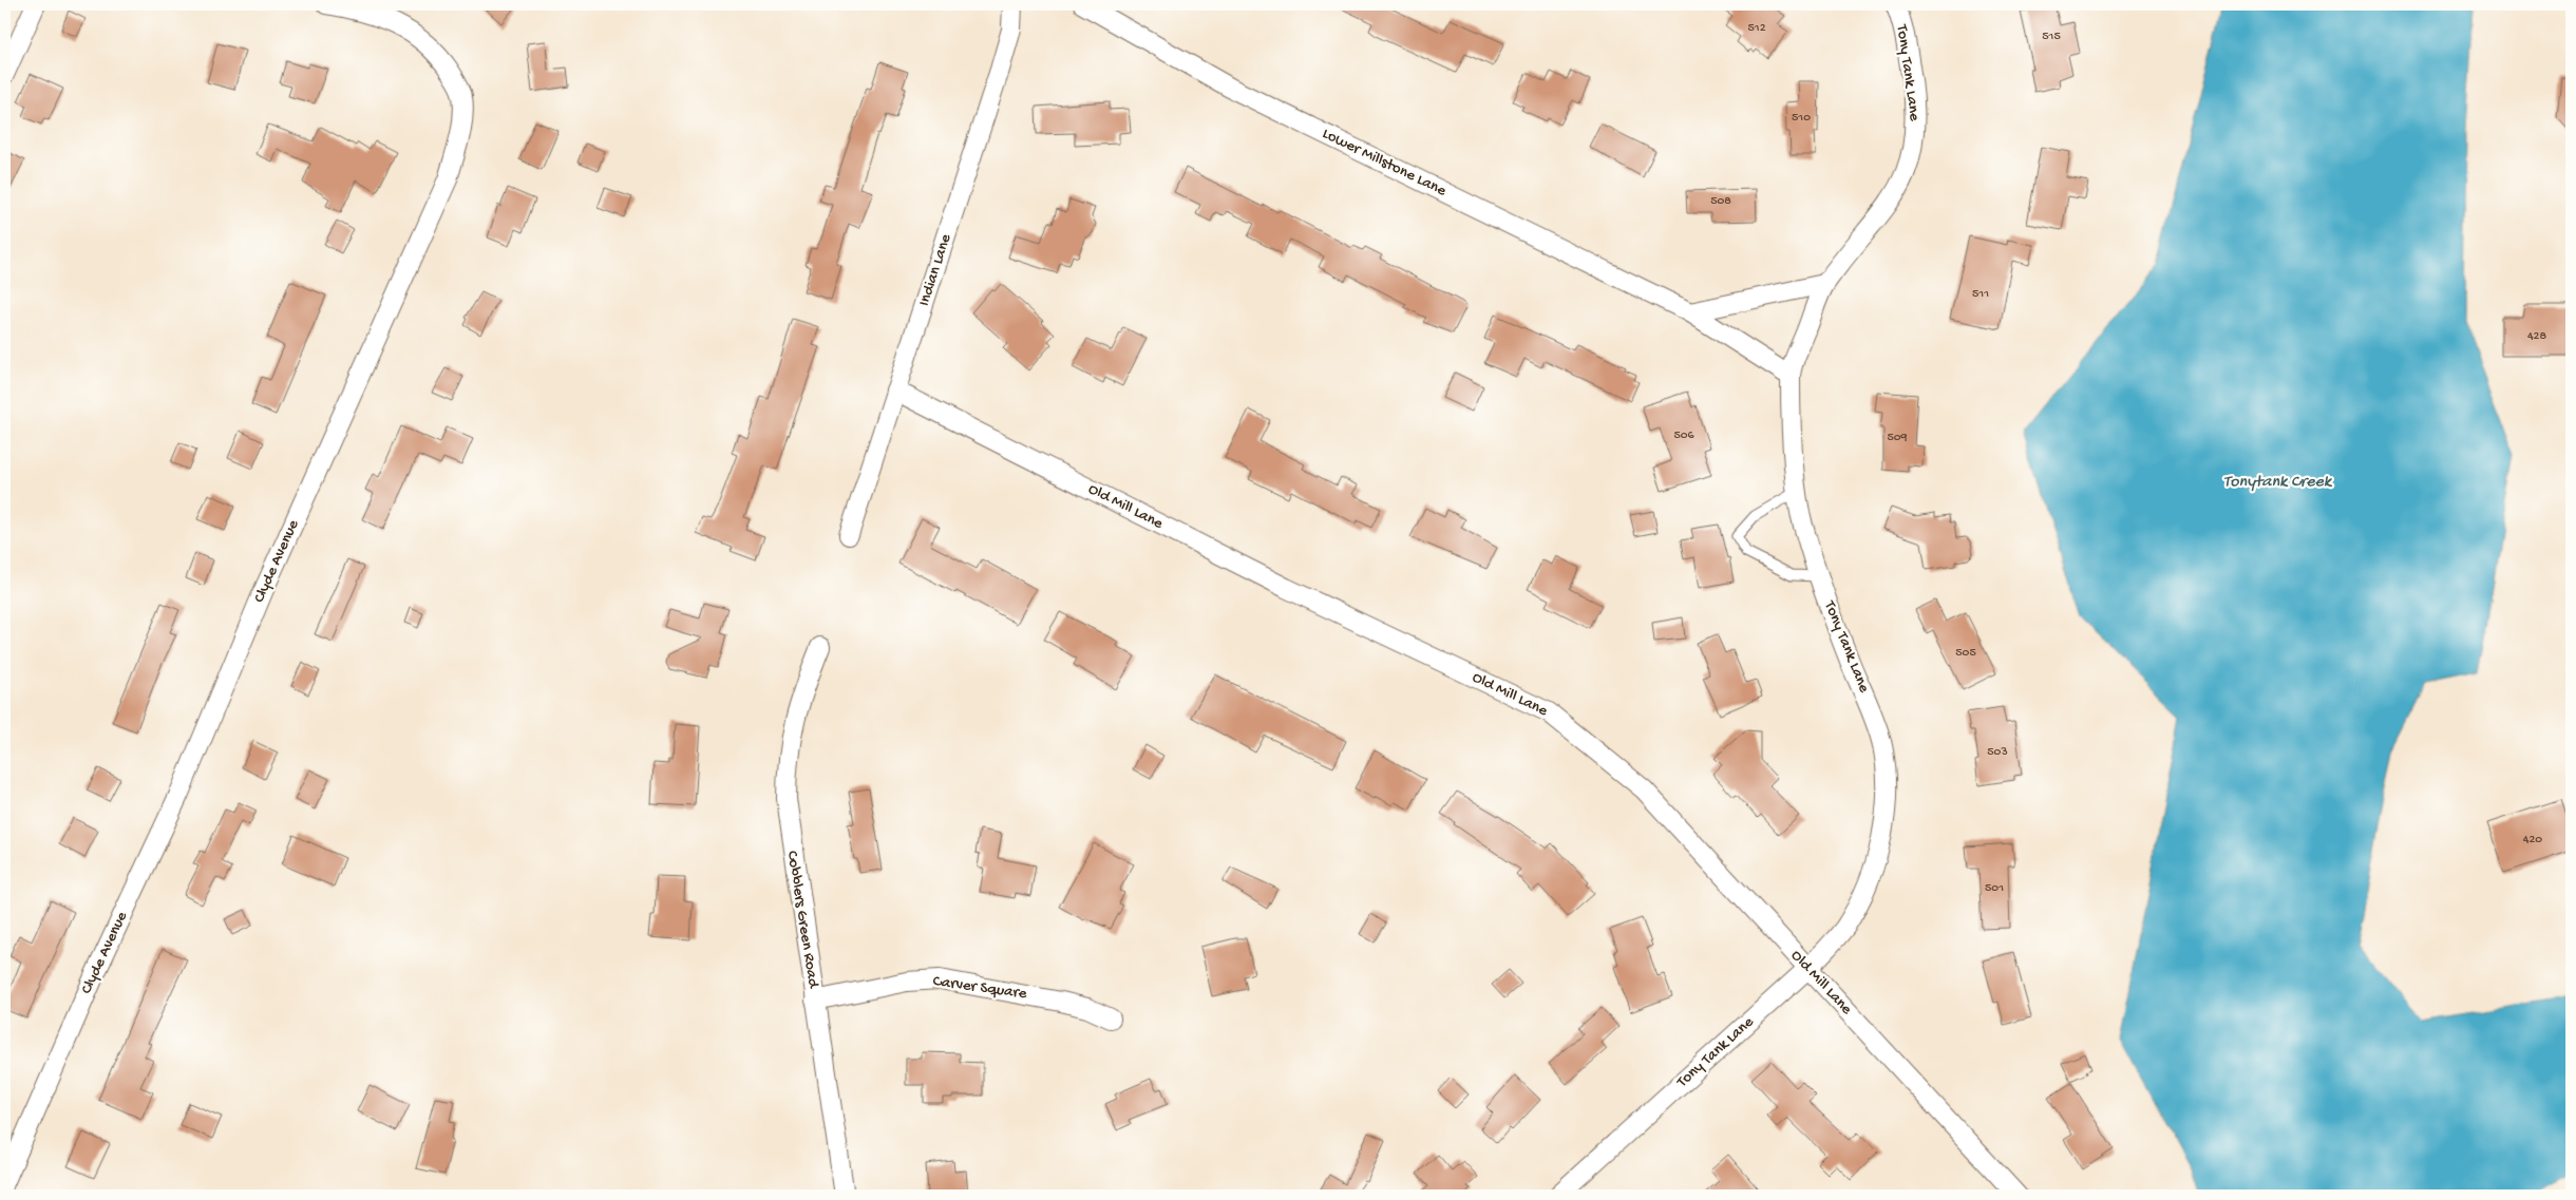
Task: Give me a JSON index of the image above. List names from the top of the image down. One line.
{"streets":{"street":["Tony Tank Lane","Lower Millstone Lane","Indian Lane","Old Mill Lane","Clyde Avenue","Cobblers Green Road","Carver Square"]},"crossings":[["Tony Tank Lane","Lower Millstone Lane"],["Tony Tank Lane","Old Mill Lane"],["Indian Lane","Old Mill Lane"],["Cobblers Green Road","Carver Square"]],"water":["Tonytank Creek"],"house_numbers":["512","515","510","508","511","428","506","509","505","503","420","501"]}
